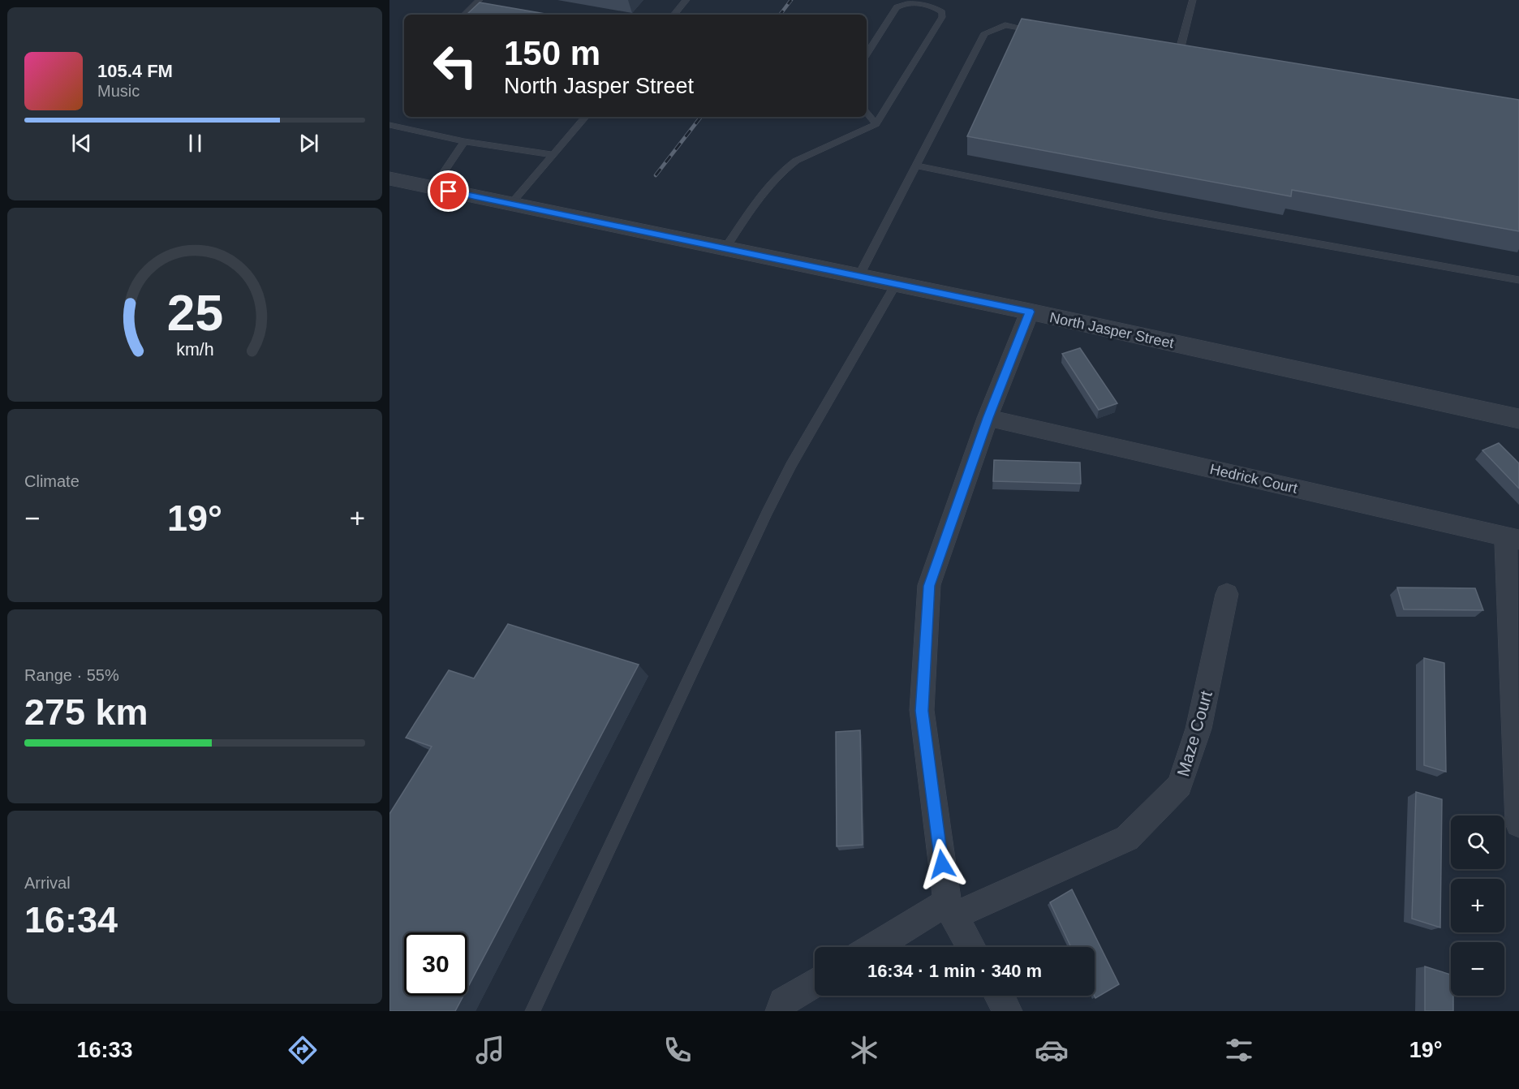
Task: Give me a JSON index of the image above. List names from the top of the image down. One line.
{"streets":{"street":["North Jasper Street","Hedrick Court","Maze Court"]},"page":{"turn":["150 m","North Jasper Street"],"song":["105.4 FM","Music"],"tile":["Climate",["Range · 55%","275 km"],["Arrival","16:34"]],"heat":["−","19°","+"],"map_buttons":["+","−"],"limit":"30","trip":"16:34 · 1 min · 340 m","tabs":["16:33","19°"],"gauge":["25","km/h"]}}
